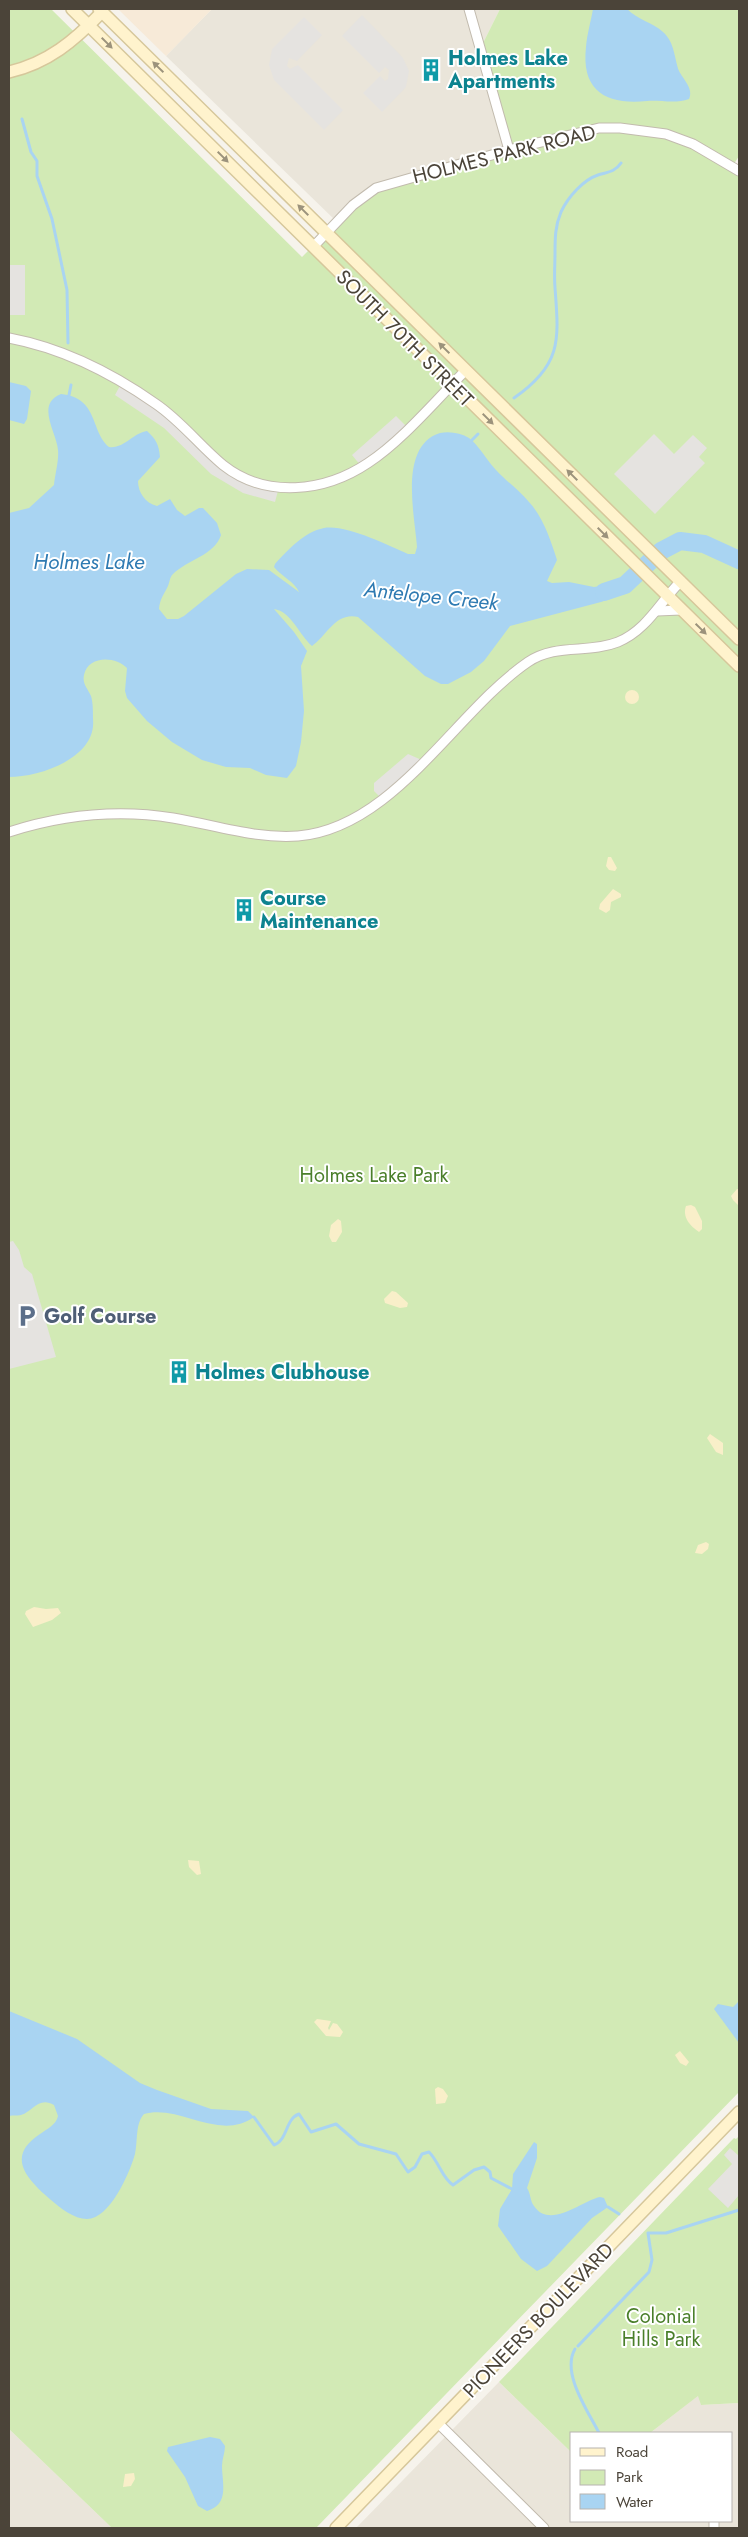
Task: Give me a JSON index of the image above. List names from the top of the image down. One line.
{"streets":{"main road":["SOUTH 70TH STREET","PIONEERS BOULEVARD"],"street":["HOLMES PARK ROAD"]},"crossings":[["HOLMES PARK ROAD","SOUTH 70TH STREET"]],"water":["Holmes Lake","Antelope Creek"],"parks":["Holmes Lake Park","Colonial Hills Park"],"places":{"building":["Holmes Lake Apartments","Course Maintenance","Holmes Clubhouse"],"parking":["Golf Course"]},"legend":["Road","Park","Water"]}
